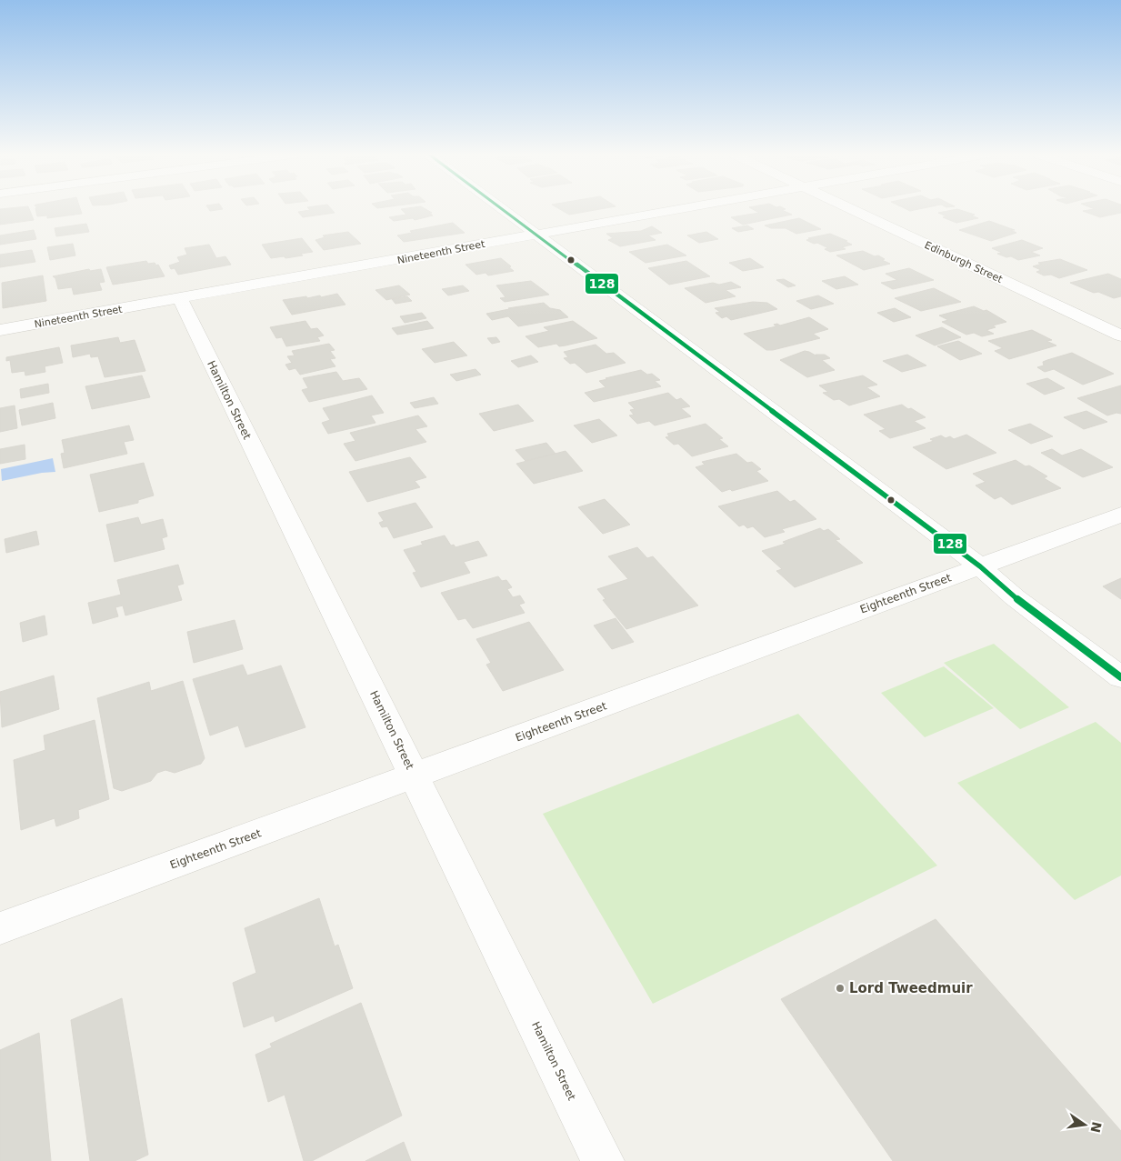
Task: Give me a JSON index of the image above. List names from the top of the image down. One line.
{"streets":{"street":["Nineteenth Street","Edinburgh Street","Hamilton Street","Eighteenth Street"]},"crossings":[["Nineteenth Street","Hamilton Street"],["Hamilton Street","Eighteenth Street"]],"places":["Lord Tweedmuir"],"lines":["transit line 128"],"north":"right"}
